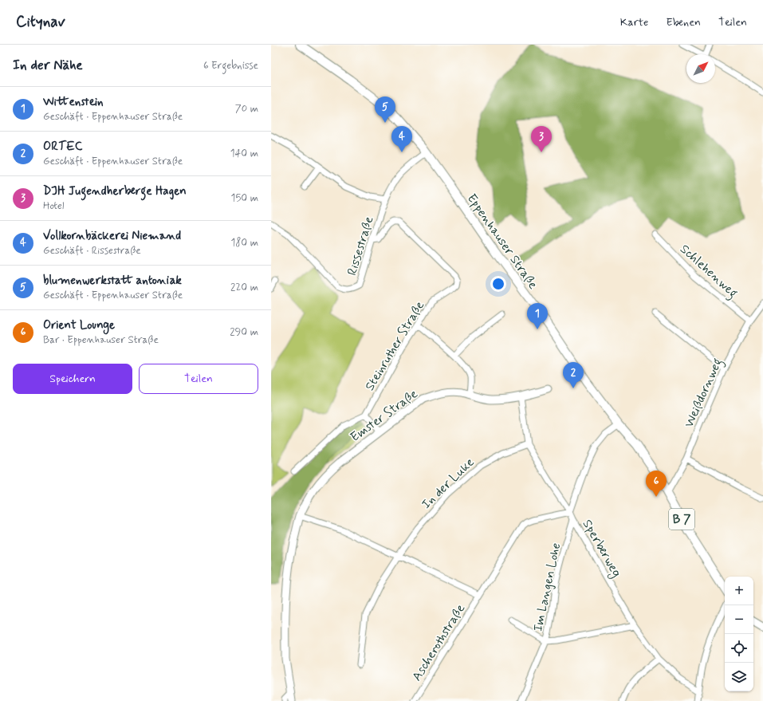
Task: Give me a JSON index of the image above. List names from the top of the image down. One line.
{"streets":{"main road":["Eppenhauser Straße","B 7"],"street":["Rissestraße","Schlehenweg","Steinruther Straße","Weißdornweg","Emster Straße","In der Luke","Sperberweg","Im Langen Lohe","Ascherothstraße"]},"crossings":[["Eppenhauser Straße","Rissestraße"],["Eppenhauser Straße","Weißdornweg"],["Rissestraße","Steinruther Straße"],["Schlehenweg","Weißdornweg"],["Emster Straße","Sperberweg"],["In der Luke","Sperberweg"],["In der Luke","Ascherothstraße"],["Sperberweg","Im Langen Lohe"],["Sperberweg","Ascherothstraße"]],"north":"top right","page":{"header":"Citynav","nav":["Karte","Ebenen","Teilen"],"heading":["In der Nähe","6 Ergebnisse"],"list":[{"mark":"1","name":"Wittenstein","note":"Geschäft · Eppenhauser Straße","value":"70 m"},{"mark":"2","name":"ORTEC","note":"Geschäft · Eppenhauser Straße","value":"140 m"},{"mark":"3","name":"DJH Jugendherberge Hagen","note":"Hotel","value":"150 m"},{"mark":"4","name":"Vollkornbäckerei Niemand","note":"Geschäft · Rissestraße","value":"180 m"},{"mark":"5","name":"blumenwerkstatt antoniak","note":"Geschäft · Eppenhauser Straße","value":"220 m"},{"mark":"6","name":"Orient Lounge","note":"Bar · Eppenhauser Straße","value":"290 m"}],"pins":["5","3","4","1","2","6"],"buttons":["Speichern","Teilen"],"map_buttons":["+","−"]}}
